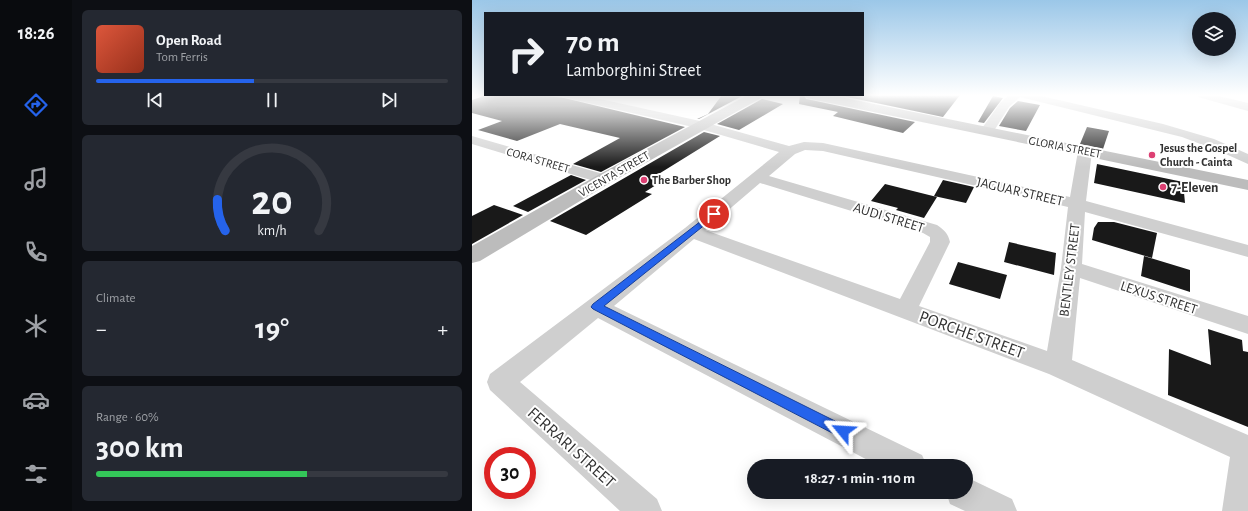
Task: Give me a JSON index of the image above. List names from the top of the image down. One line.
{"streets":{"street":["GLORIA STREET","CORA STREET","VICENTA STREET","JAGUAR STREET","AUDI STREET","BENTLEY STREET","LEXUS STREET","PORCHE STREET","FERRARI STREET"]},"crossings":[["GLORIA STREET","BENTLEY STREET"],["CORA STREET","VICENTA STREET"],["JAGUAR STREET","BENTLEY STREET"],["AUDI STREET","PORCHE STREET"],["BENTLEY STREET","LEXUS STREET"],["BENTLEY STREET","PORCHE STREET"]],"places":["Jesus the Gospel Church - Cainta","The Barber Shop","7-Eleven"],"page":{"tabs":"18:26","turn":["70 m","Lamborghini Street"],"song":["Open Road","Tom Ferris"],"tile":["Climate",["Range · 60%","300 km"]],"heat":["−","19°","+"],"limit":"30","trip":"18:27 · 1 min · 110 m","gauge":["20","km/h"]}}
